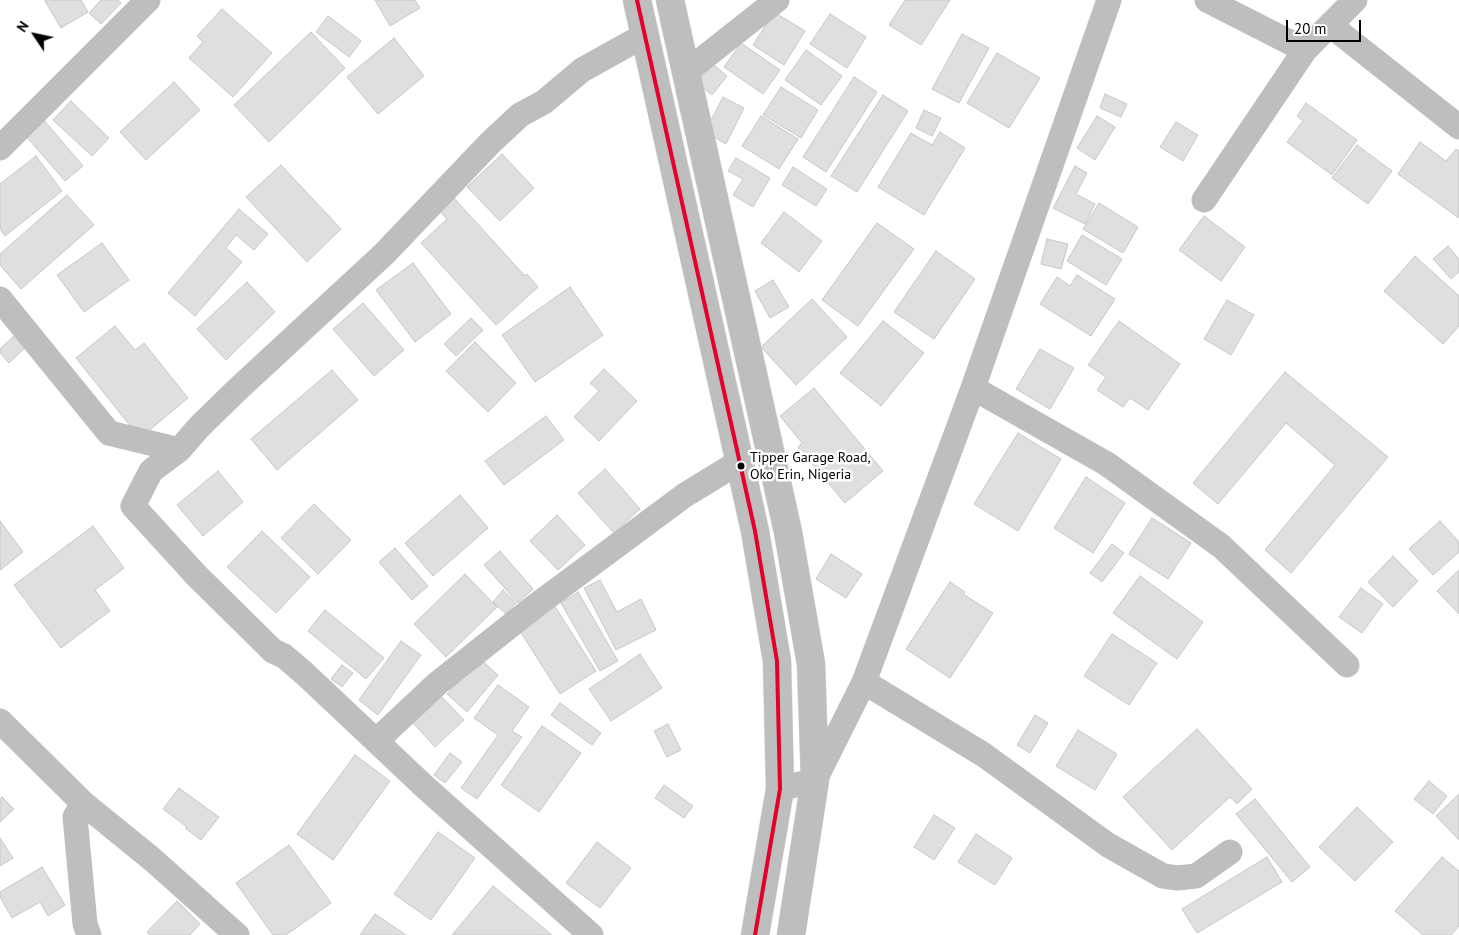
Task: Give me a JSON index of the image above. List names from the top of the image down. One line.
{"places":["Tipper Garage Road, Oko Erin, Nigeria"],"scale_bar":"20 m","north":"top left"}
